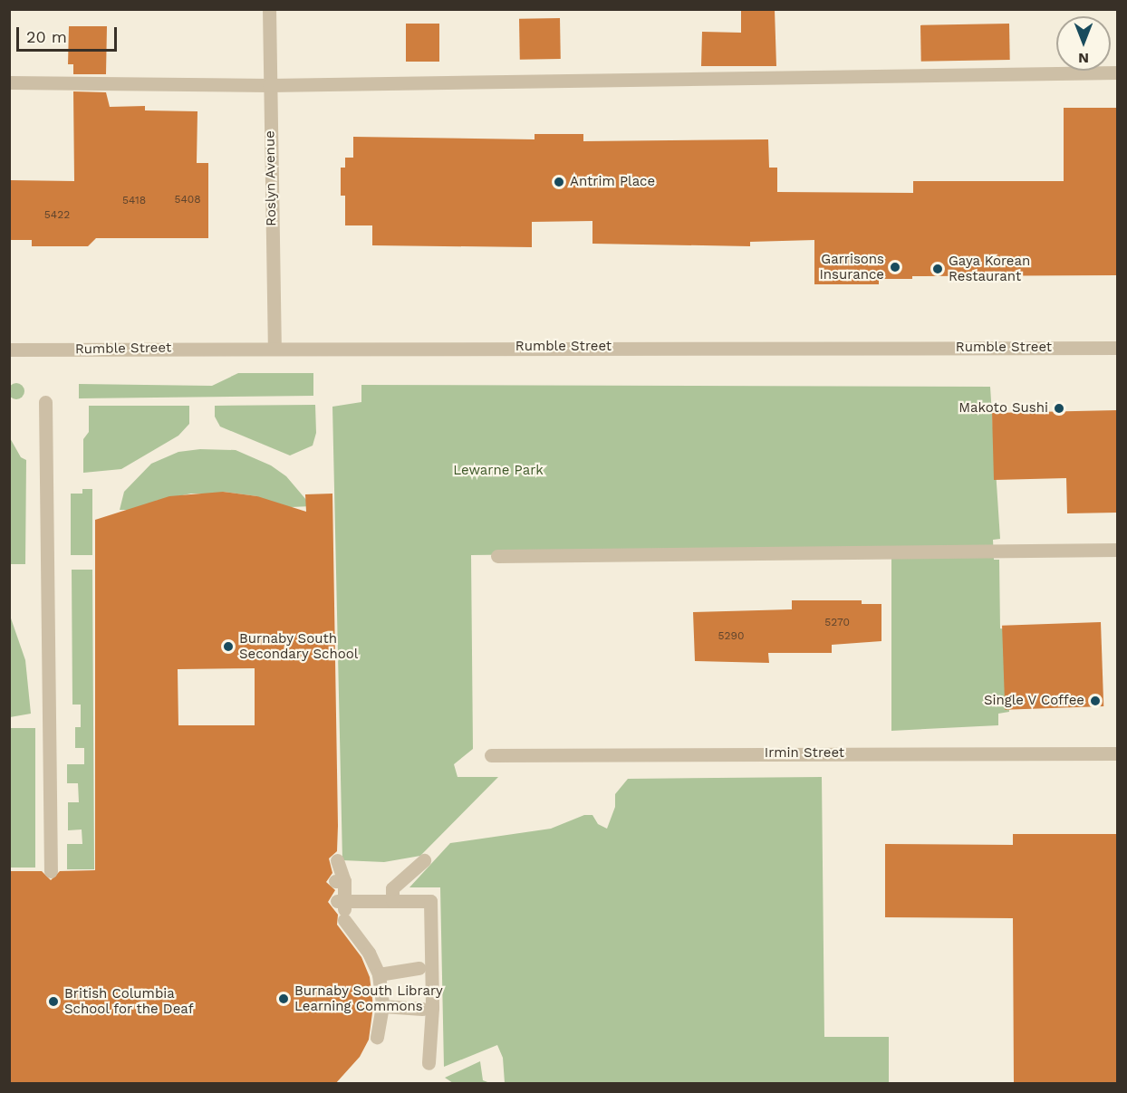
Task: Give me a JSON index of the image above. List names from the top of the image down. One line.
{"streets":{"street":["Roslyn Avenue","Rumble Street","Irmin Street"]},"crossings":[["Roslyn Avenue","Rumble Street"]],"parks":["Lewarne Park"],"places":["Antrim Place","Garrisons Insurance","Gaya Korean Restaurant","Makoto Sushi","Burnaby South Secondary School","Single V Coffee","Burnaby South Library Learning Commons","British Columbia School for the Deaf"],"house_numbers":["5408","5418","5422","5270","5290"],"scale_bar":"20 m","north":"bottom"}
